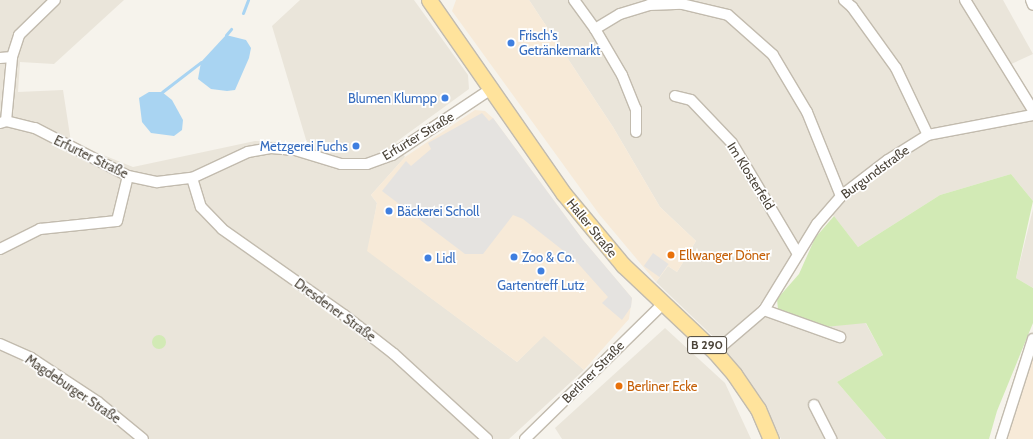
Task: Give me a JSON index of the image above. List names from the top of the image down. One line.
{"streets":{"main road":["Haller Straße","B 290"],"street":["Erfurter Straße","Burgundstraße","Im Klosterfeld","Dresdener Straße","Berliner Straße","Magdeburger Straße"]},"crossings":[["Erfurter Straße","Haller Straße"],["Erfurter Straße","Dresdener Straße"],["Burgundstraße","Im Klosterfeld"],["Burgundstraße","Haller Straße"],["Haller Straße","Berliner Straße"]],"places":["Frisch's Getränkemarkt","Blumen Klumpp","Metzgerei Fuchs","Bäckerei Scholl","Ellwanger Döner","Zoo & Co.","Lidl","Gartentreff Lutz","Berliner Ecke"]}
